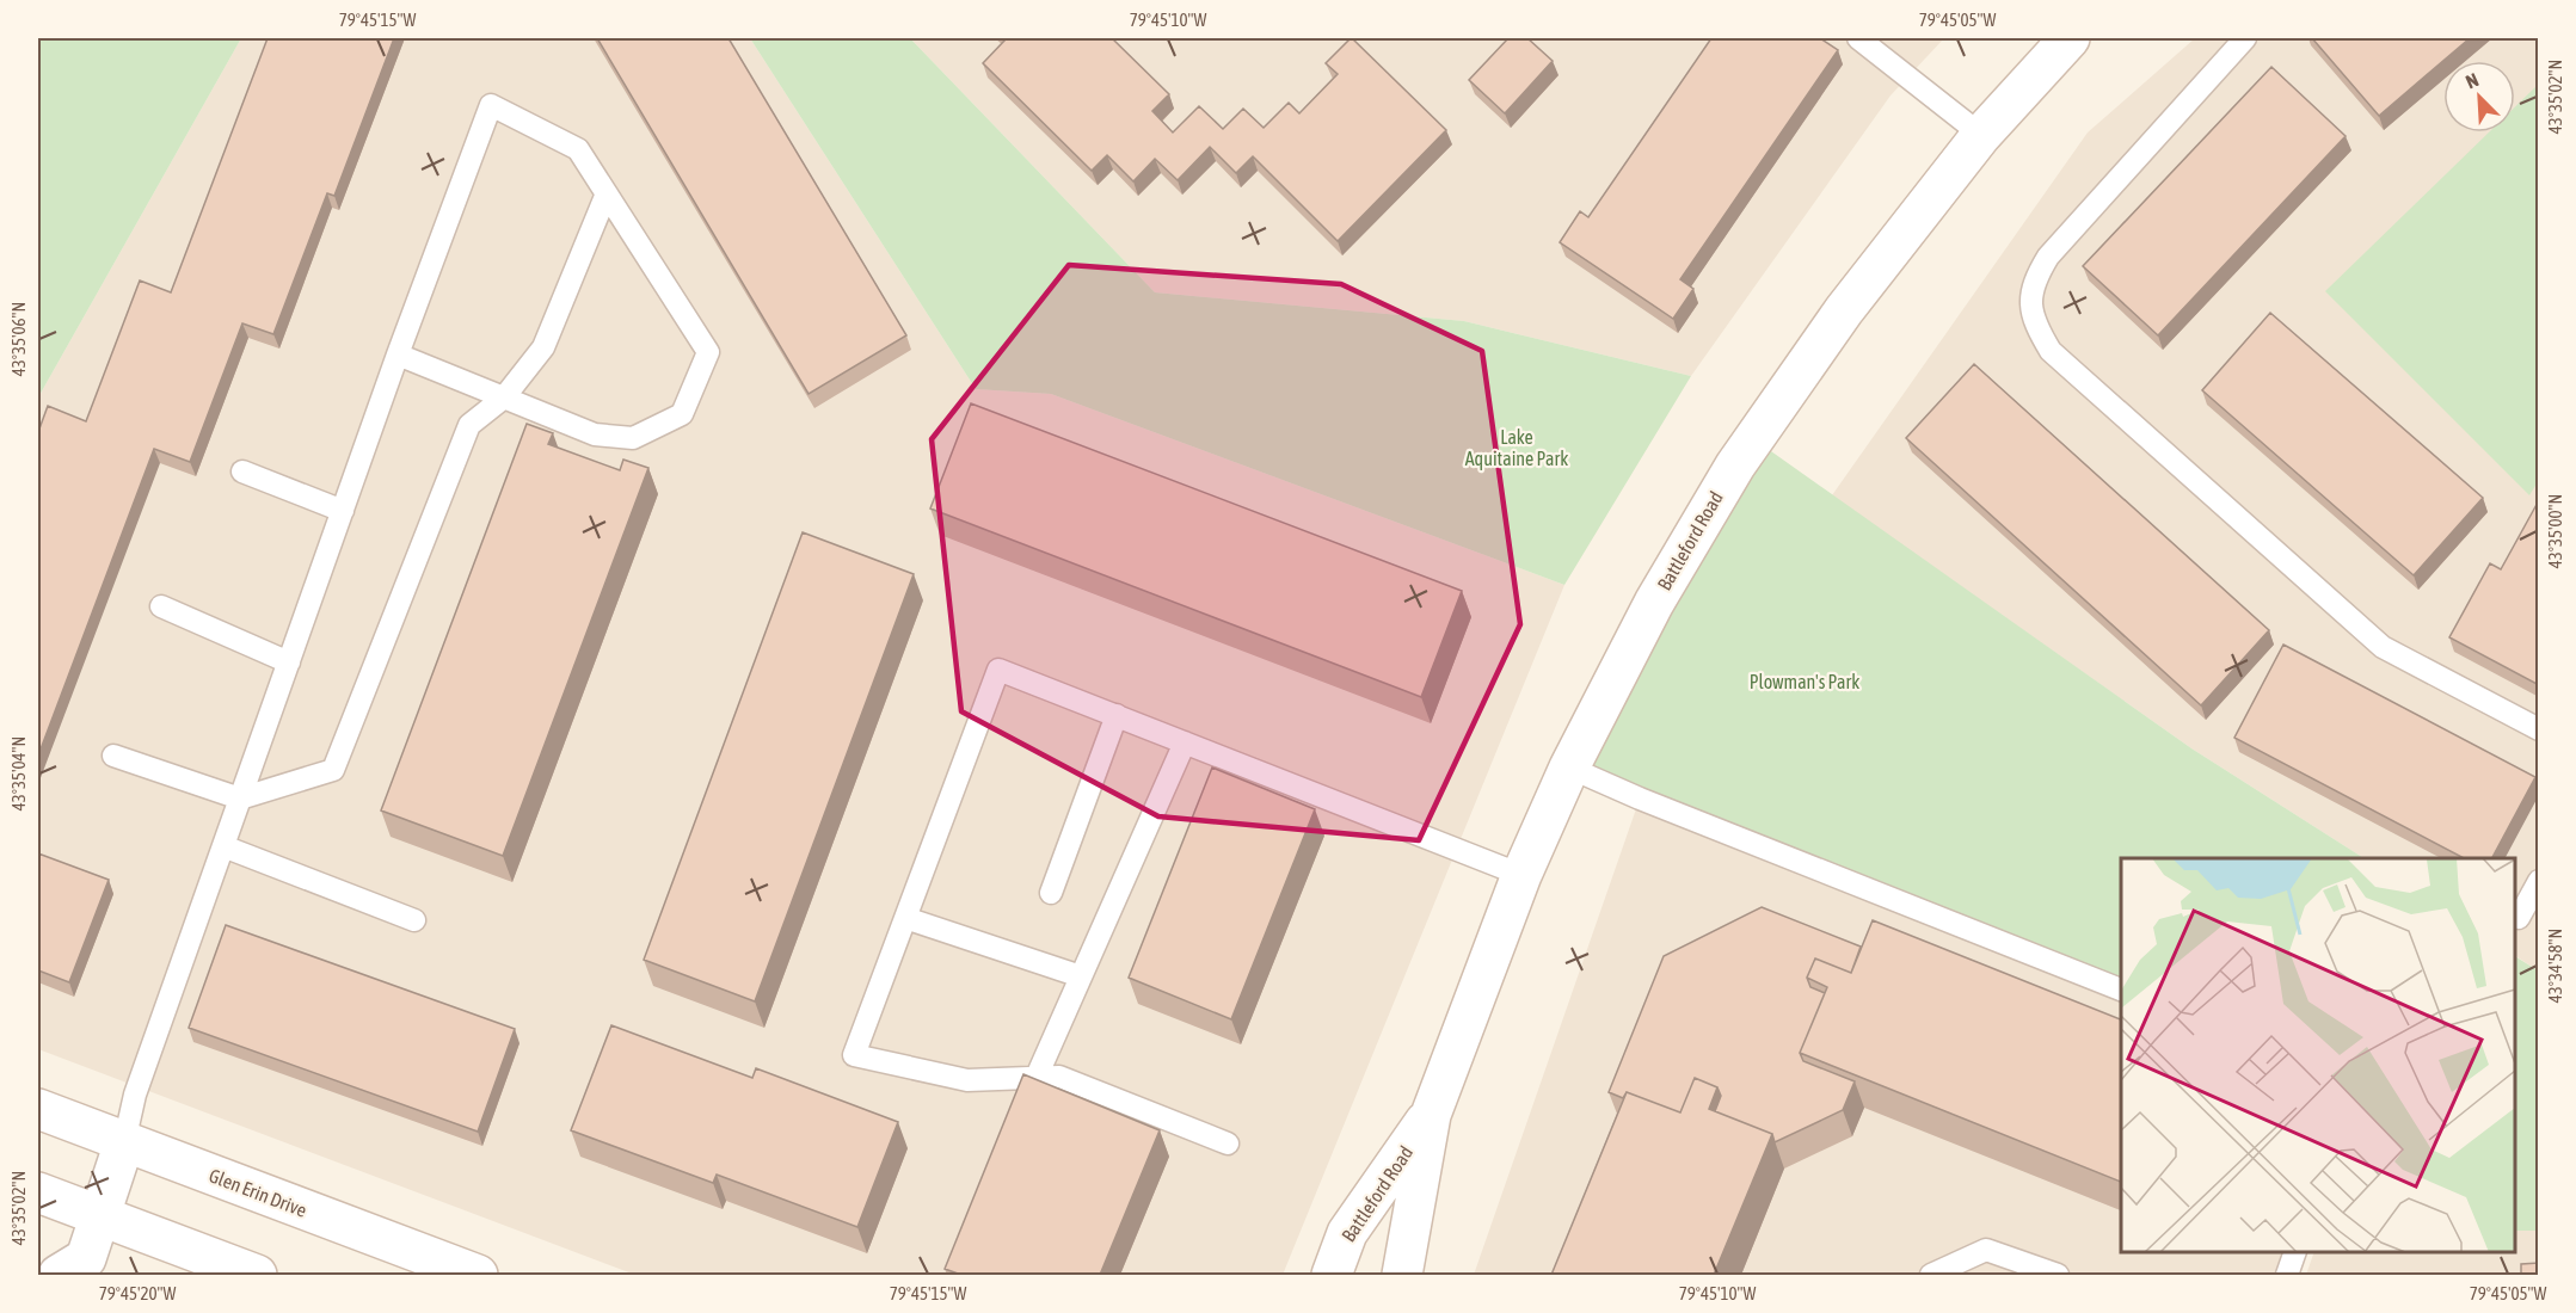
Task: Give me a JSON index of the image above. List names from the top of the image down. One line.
{"streets":{"street":["Battleford Road","Glen Erin Drive"]},"parks":["Lake Aquitaine Park","Plowman's Park"],"north":"top left","coordinates":["79°45'15\"W","79°45'10\"W","79°45'05\"W","43°35'02\"N","43°35'06\"N","43°35'00\"N","43°35'04\"N","43°34'58\"N","79°45'20\"W"]}
